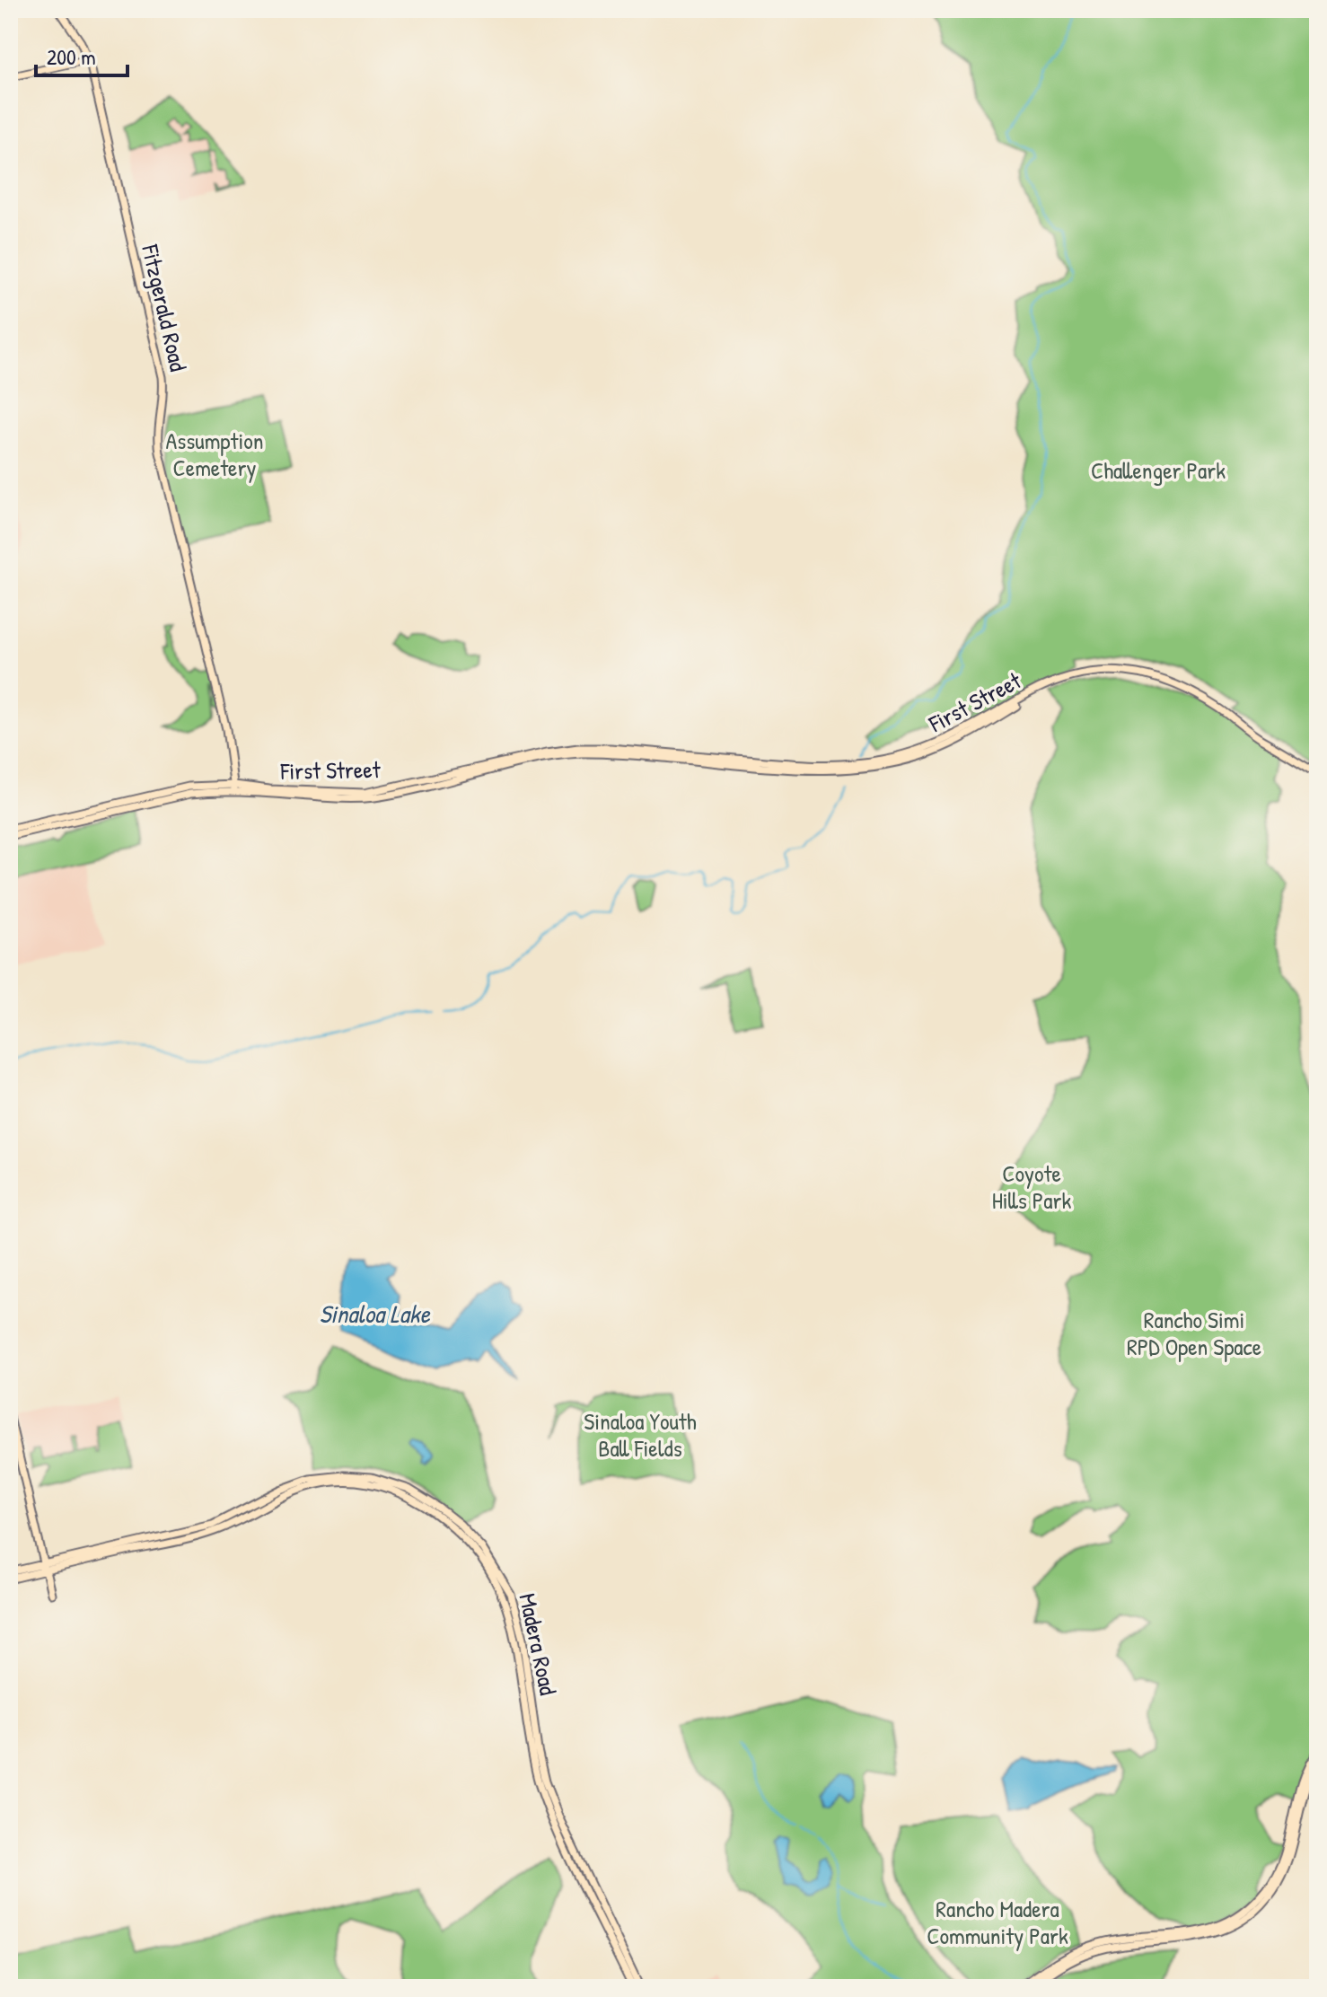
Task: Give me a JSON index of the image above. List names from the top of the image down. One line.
{"streets":{"main road":["Fitzgerald Road","First Street","Madera Road"]},"crossings":[["Fitzgerald Road","First Street"]],"water":["Sinaloa Lake"],"parks":["Assumption Cemetery","Challenger Park","Coyote Hills Park","Rancho Simi RPD Open Space","Sinaloa Youth Ball Fields","Rancho Madera Community Park"],"scale_bar":"200 m"}
